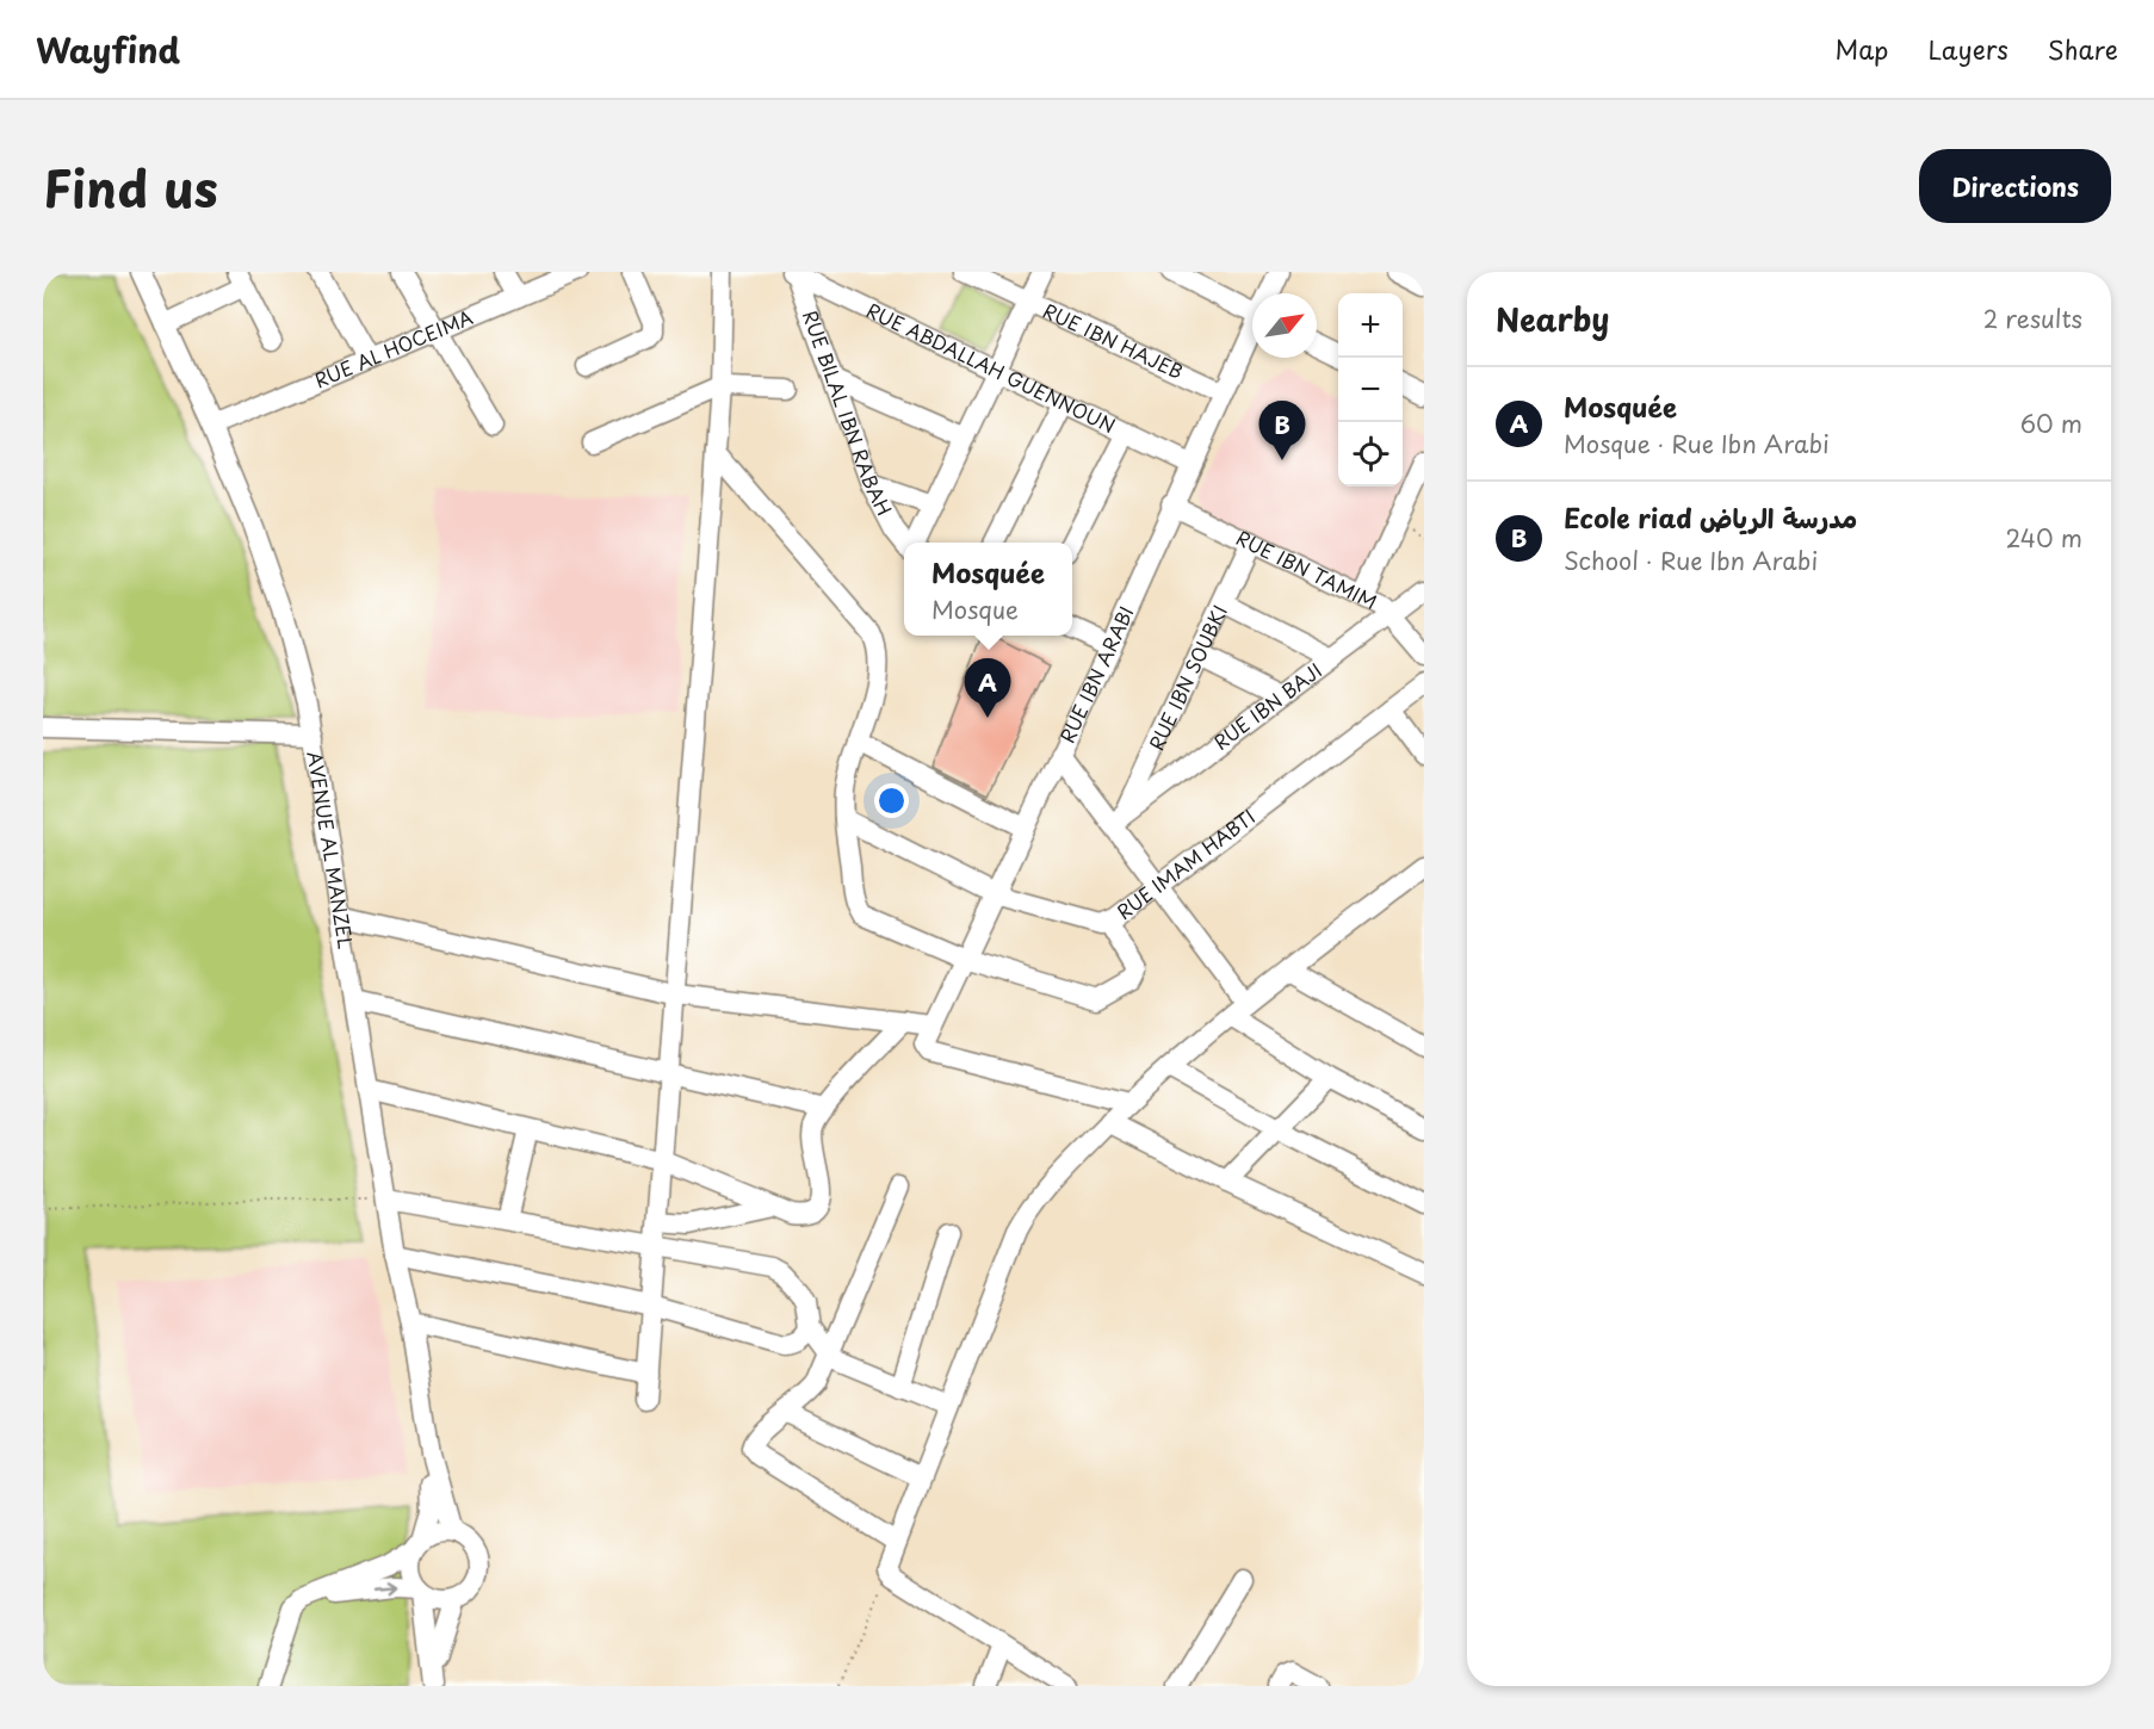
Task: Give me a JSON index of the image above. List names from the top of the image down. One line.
{"streets":{"street":["RUE IBN HAJEB","RUE AL HOCEIMA","RUE ABDALLAH GUENNOUN","RUE BILAL IBN RABAH","RUE IBN TAMIM","RUE IBN ARABI","RUE IBN SOUBKI","RUE IBN BAJI","AVENUE AL MANZEL","RUE IMAM HABTI"]},"crossings":[["RUE IBN HAJEB","RUE IBN ARABI"],["RUE AL HOCEIMA","AVENUE AL MANZEL"],["RUE ABDALLAH GUENNOUN","RUE BILAL IBN RABAH"],["RUE ABDALLAH GUENNOUN","RUE IBN ARABI"],["RUE IBN TAMIM","RUE IBN ARABI"],["RUE IBN TAMIM","RUE IBN SOUBKI"],["RUE IBN TAMIM","RUE IBN BAJI"],["RUE IBN ARABI","RUE IMAM HABTI"],["RUE IBN SOUBKI","RUE IBN BAJI"]],"north":"top right","page":{"header":"Wayfind","nav":["Map","Layers","Share"],"title":"Find us","buttons":"Directions","heading":["Nearby","2 results"],"map_buttons":["+","−"],"list":[{"mark":"A","name":"Mosquée","note":"Mosque · Rue Ibn Arabi","value":"60 m"},{"mark":"B","name":"Ecole riad مدرسة الرياض","note":"School · Rue Ibn Arabi","value":"240 m"}],"pins":["B","A"],"popup":["Mosquée","Mosque"]}}
